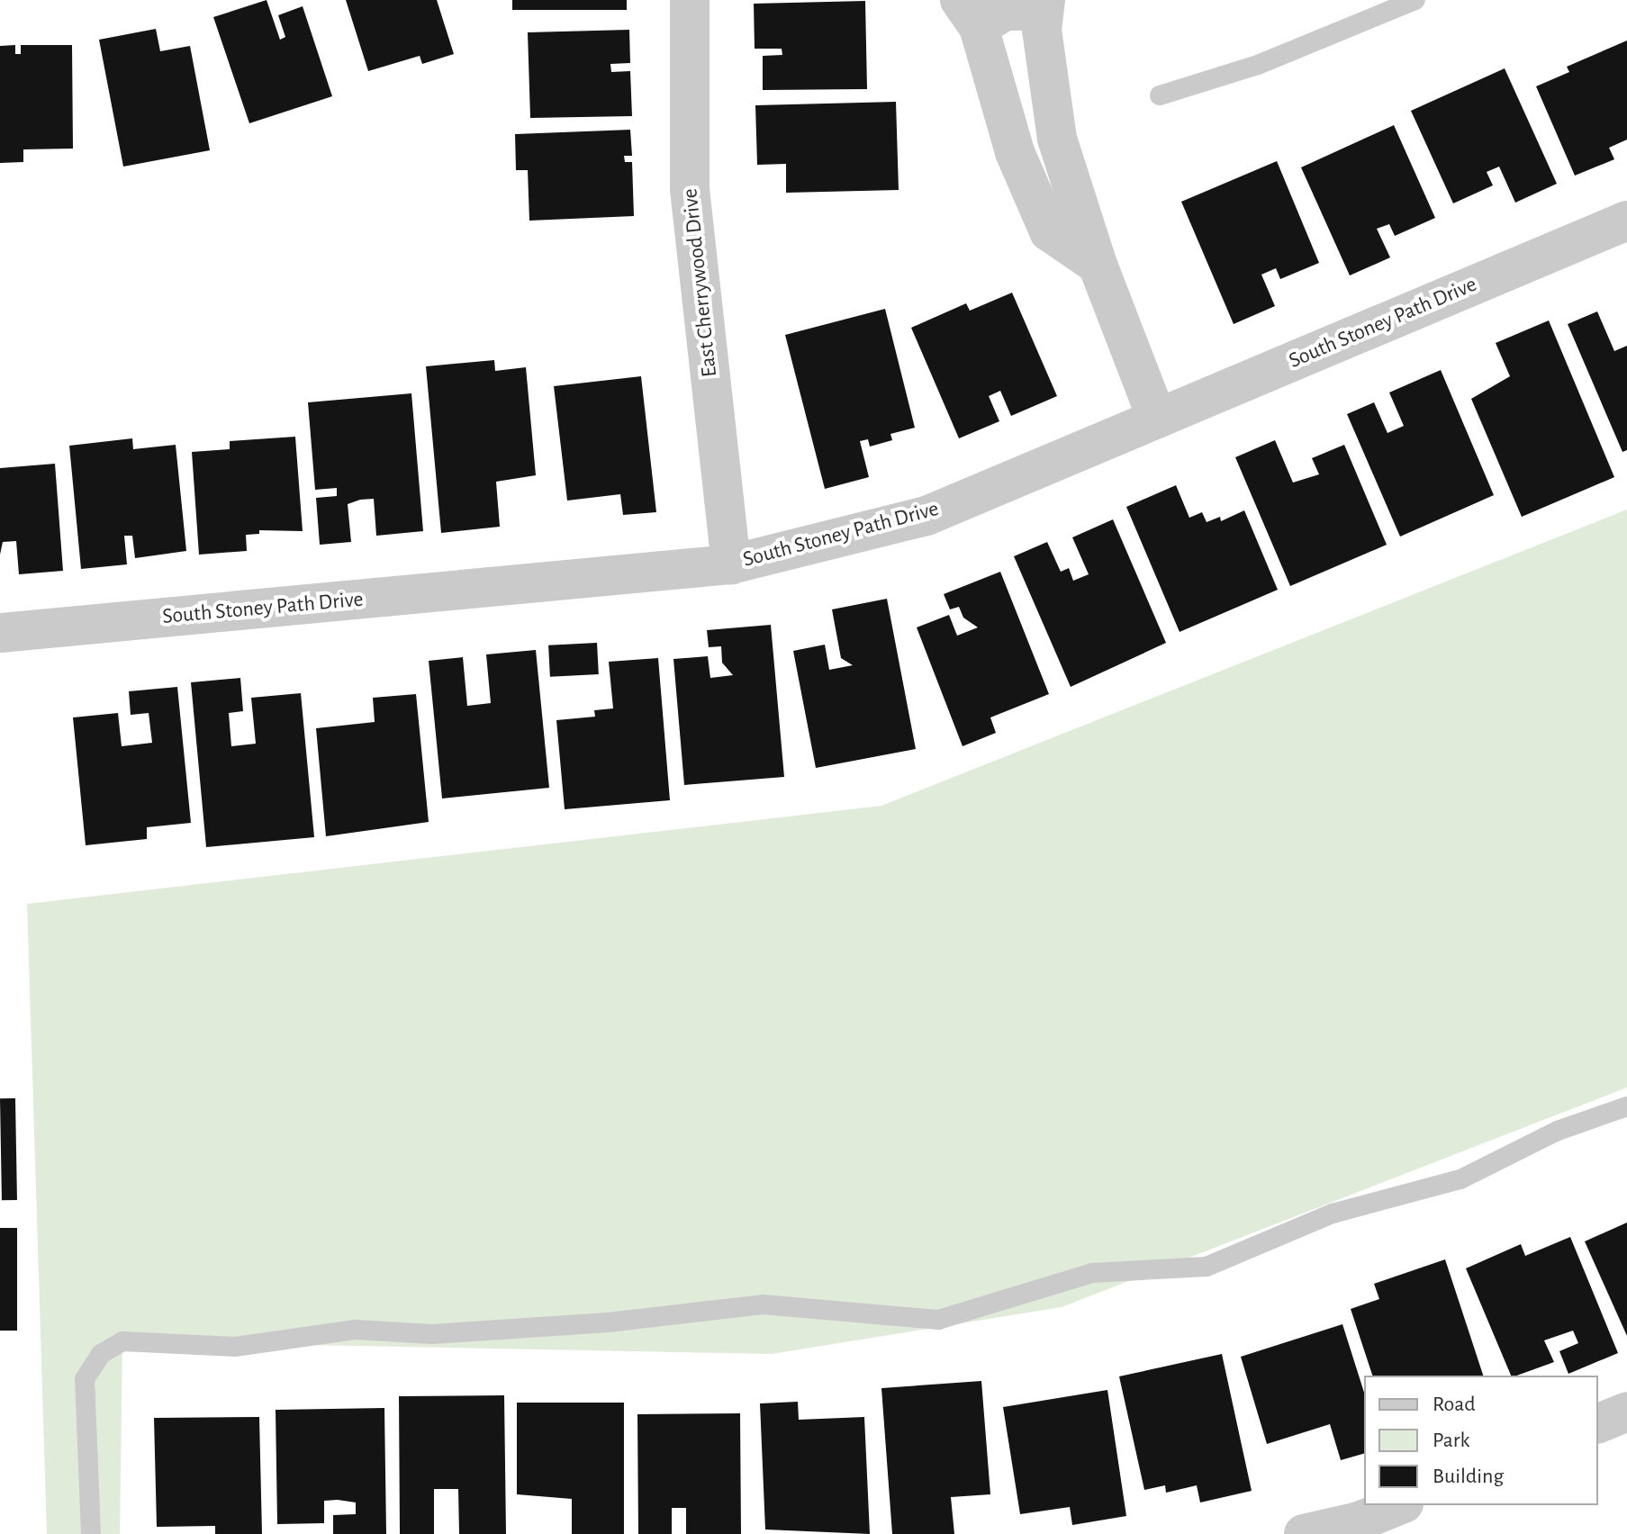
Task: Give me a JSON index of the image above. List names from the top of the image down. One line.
{"streets":{"street":["East Cherrywood Drive","South Stoney Path Drive"]},"crossings":[["East Cherrywood Drive","South Stoney Path Drive"]],"legend":["Road","Park","Building"]}
